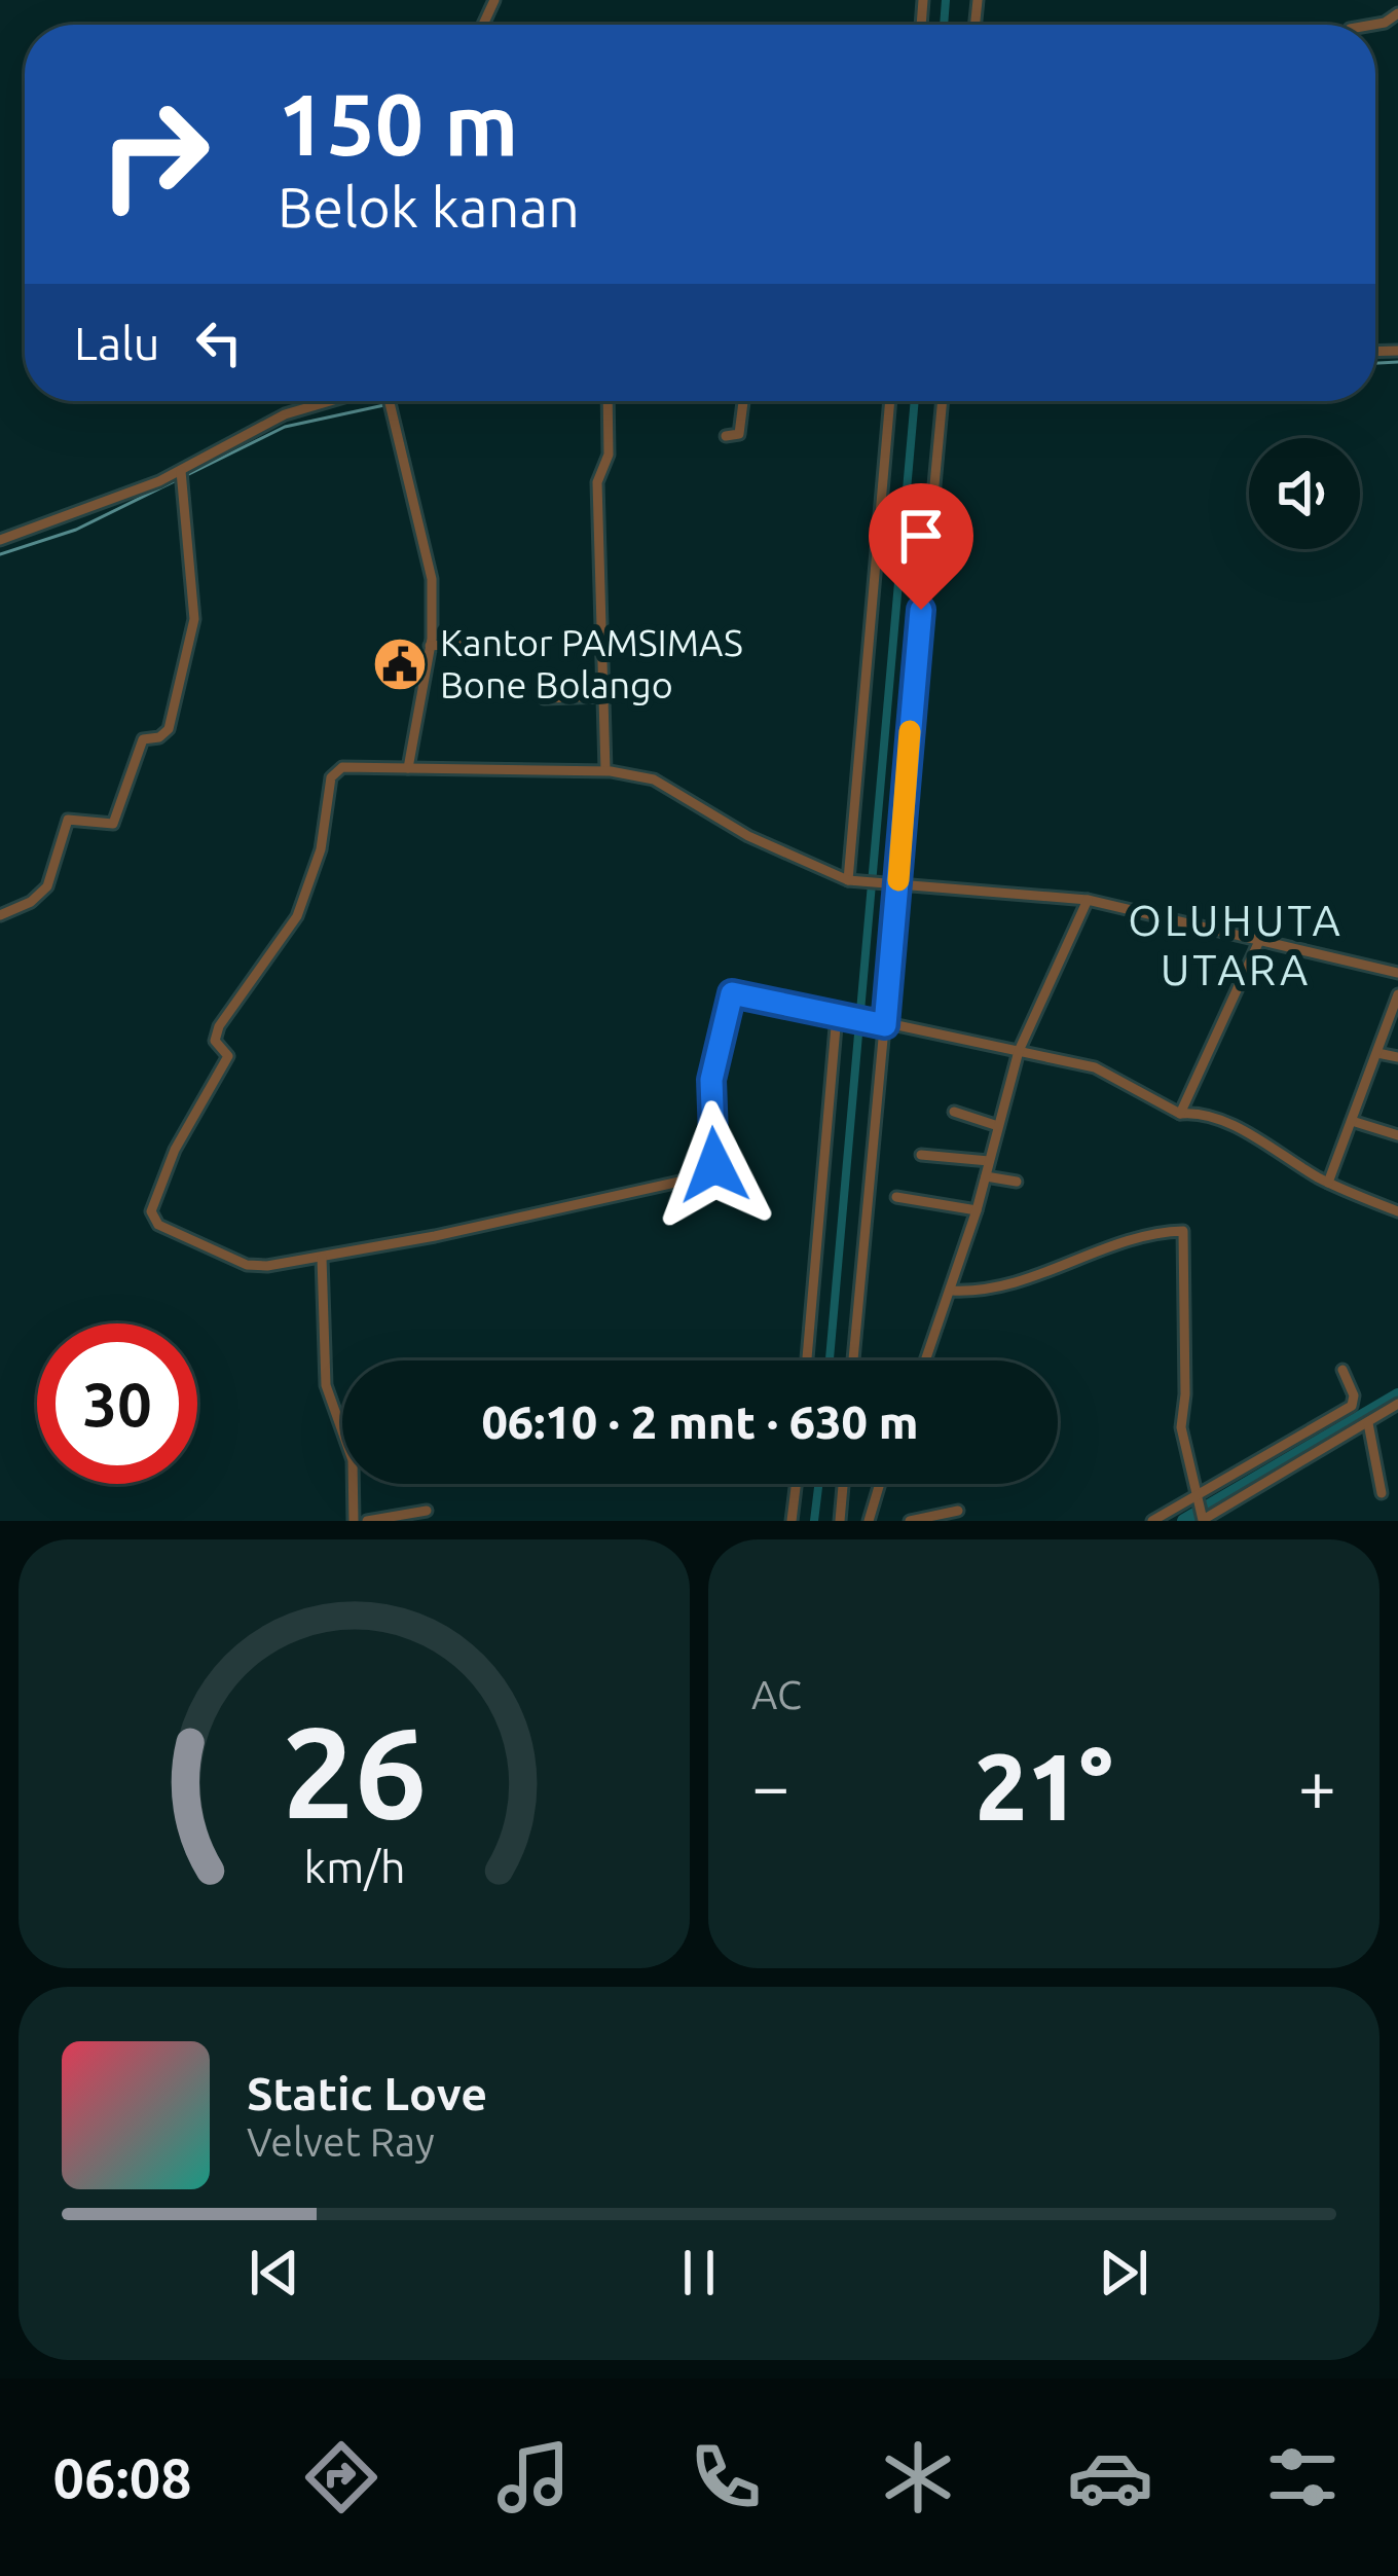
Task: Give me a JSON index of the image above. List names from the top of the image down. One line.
{"districts":["OLUHUTA UTARA"],"places":{"public building":["Kantor PAMSIMAS Bone Bolango"]},"page":{"turn":["150 m","Belok kanan"],"then":"Lalu","limit":"30","trip":"06:10 · 2 mnt · 630 m","tile":"AC","heat":["−","21°","+"],"song":["Static Love","Velvet Ray"],"tabs":"06:08","gauge":["26","km/h"]}}
